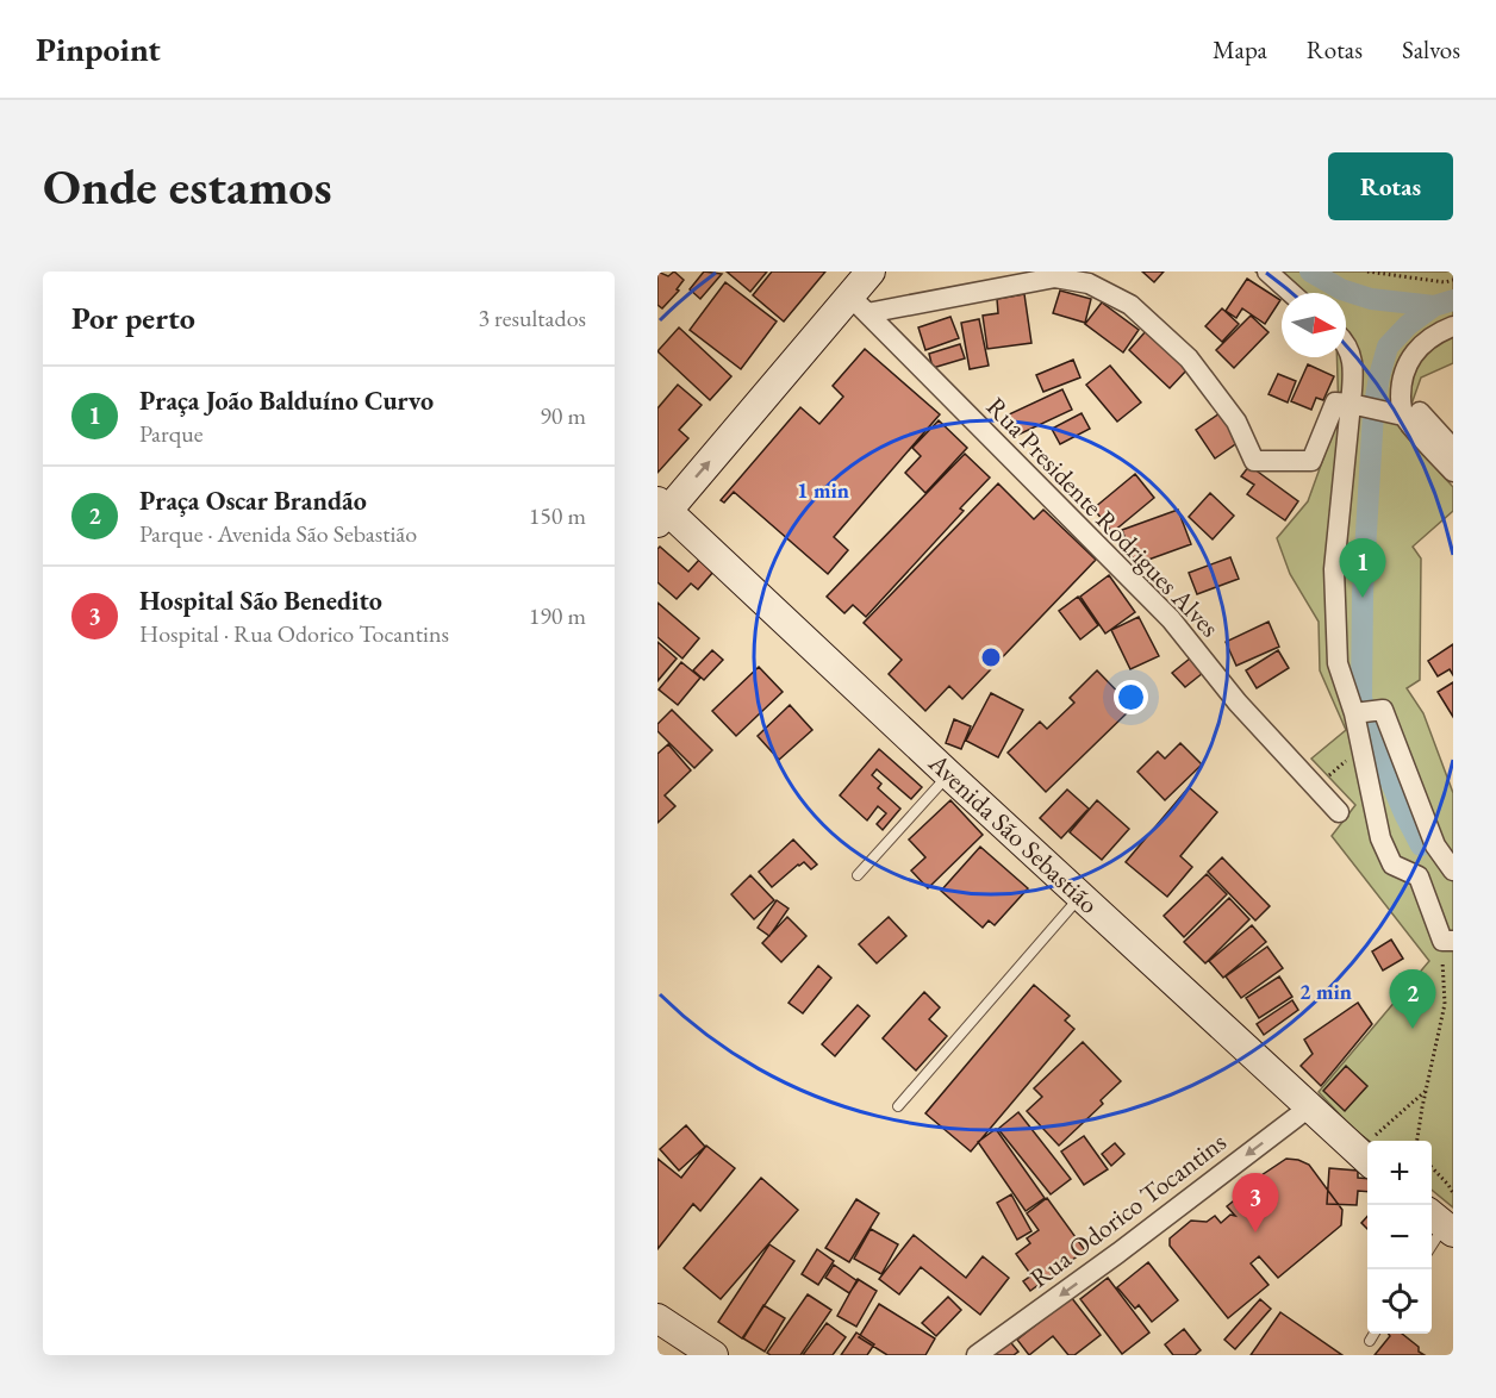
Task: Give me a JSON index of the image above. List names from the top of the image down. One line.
{"streets":{"street":["Rua Presidente Rodrigues Alves","Avenida São Sebastião","Rua Odorico Tocantins"]},"crossings":[["Avenida São Sebastião","Rua Odorico Tocantins"]],"one_way":["Rua Odorico Tocantins"],"north":"right","page":{"header":"Pinpoint","nav":["Mapa","Rotas","Salvos"],"buttons":"Rotas","title":"Onde estamos","heading":["Por perto","3 resultados"],"list":[{"mark":"1","name":"Praça João Balduíno Curvo","note":"Parque","value":"90 m"},{"mark":"2","name":"Praça Oscar Brandão","note":"Parque · Avenida São Sebastião","value":"150 m"},{"mark":"3","name":"Hospital São Benedito","note":"Hospital · Rua Odorico Tocantins","value":"190 m"}],"pins":["1","2","3"],"map_buttons":["+","−"]},"rings":["1 min","2 min"]}
